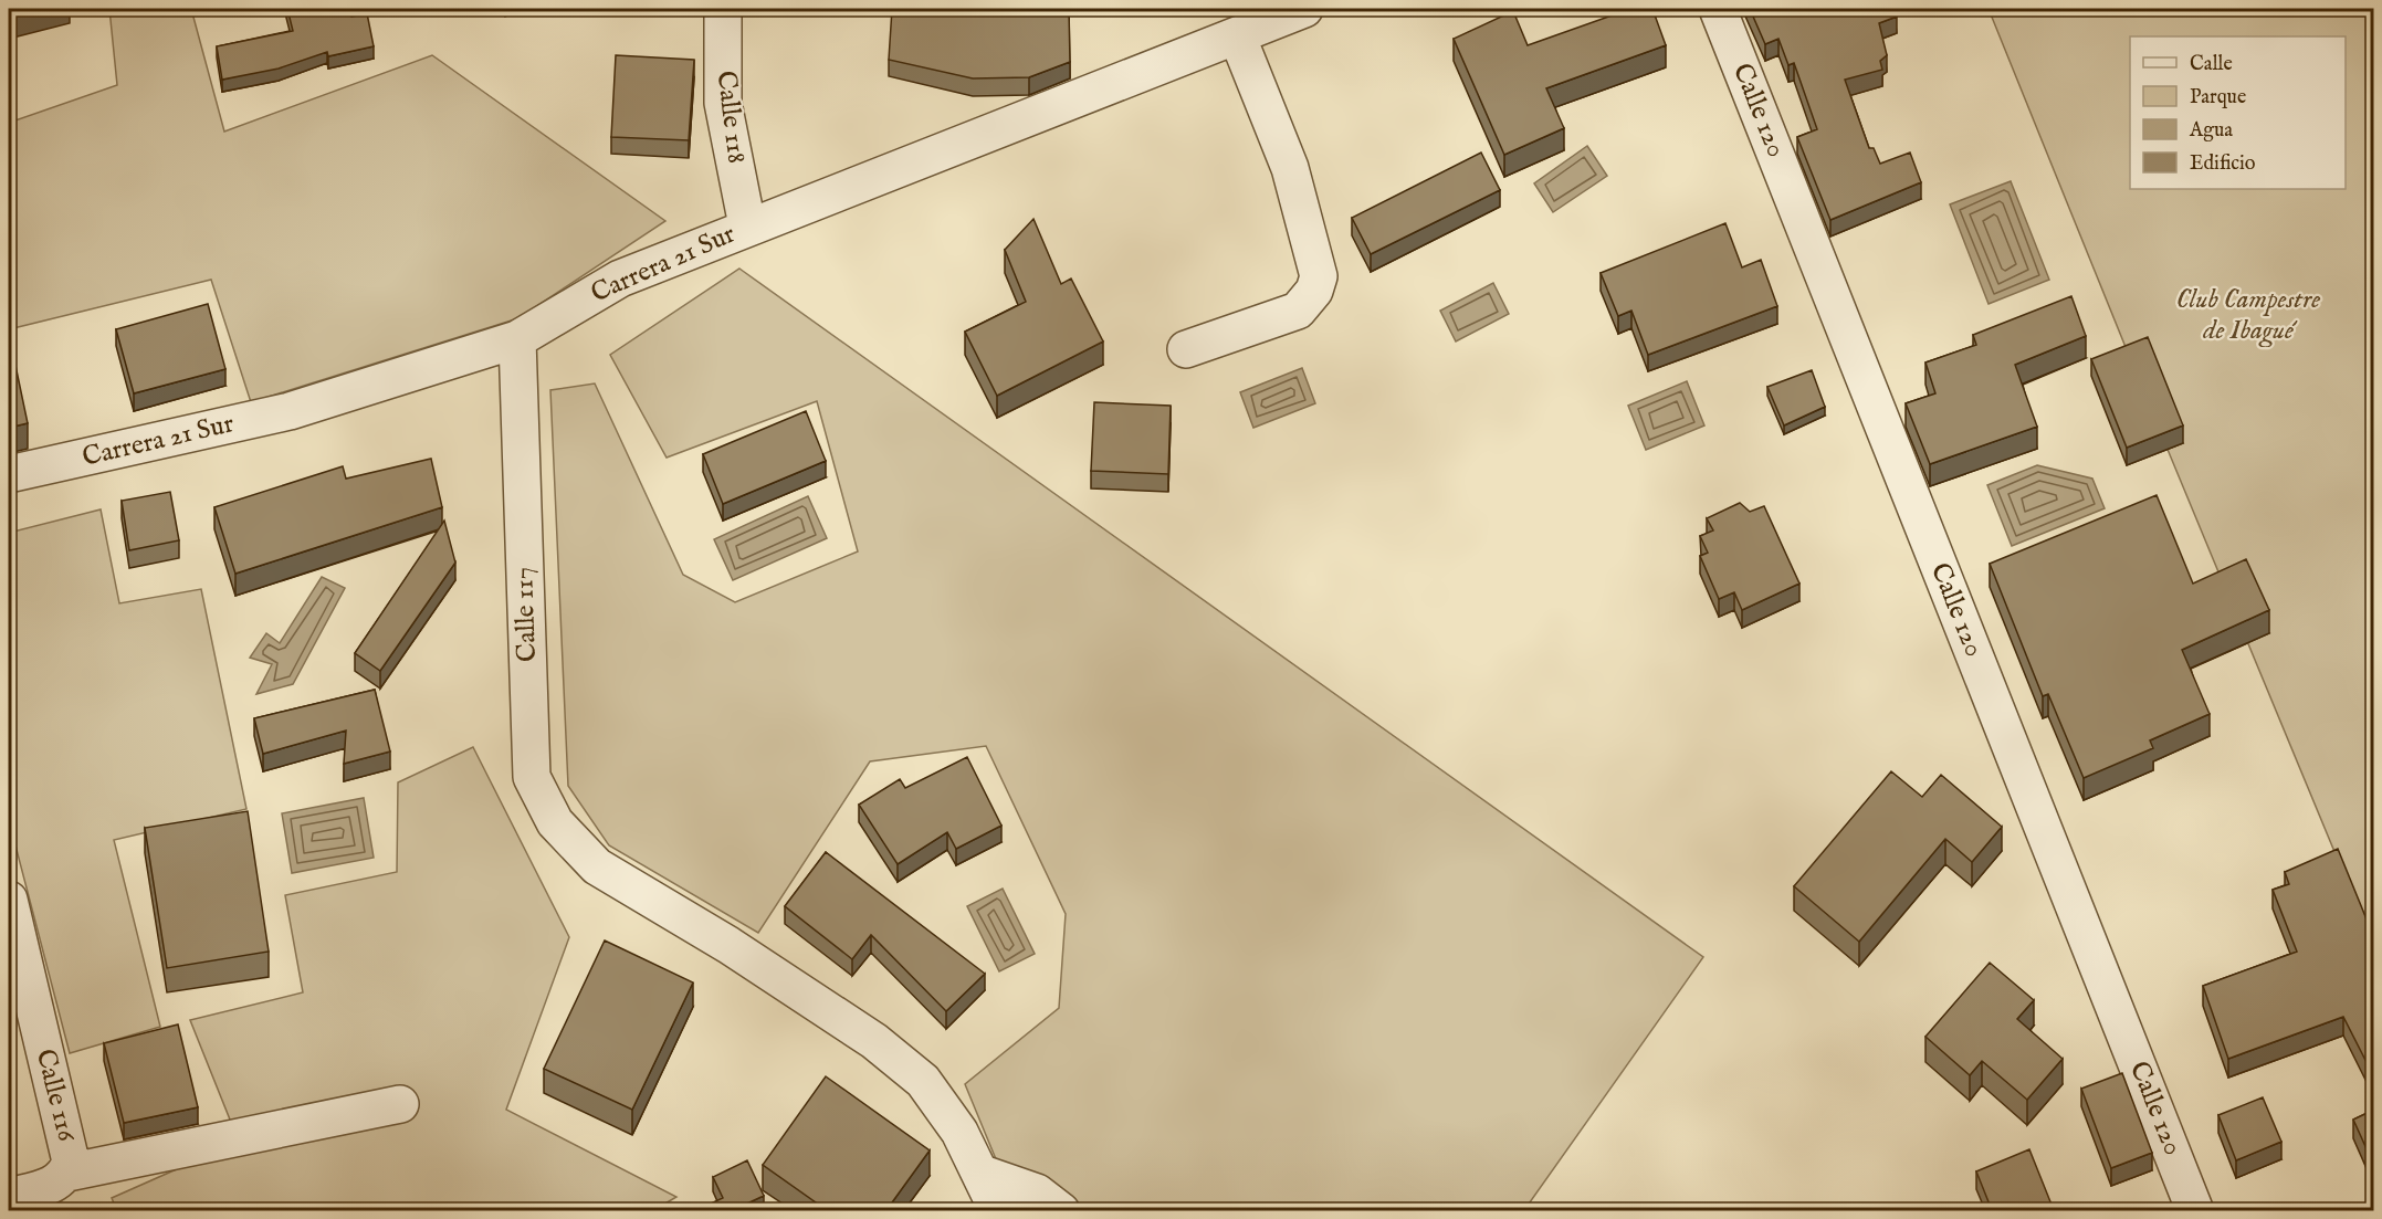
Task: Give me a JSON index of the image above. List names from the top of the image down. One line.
{"streets":{"street":["Calle 120","Calle 118","Carrera 21 Sur","Calle 117","Calle 116"]},"crossings":[["Calle 118","Carrera 21 Sur"],["Carrera 21 Sur","Calle 117"]],"parks":["Club Campestre de Ibagué"],"legend":["Calle","Parque","Agua","Edificio"]}
